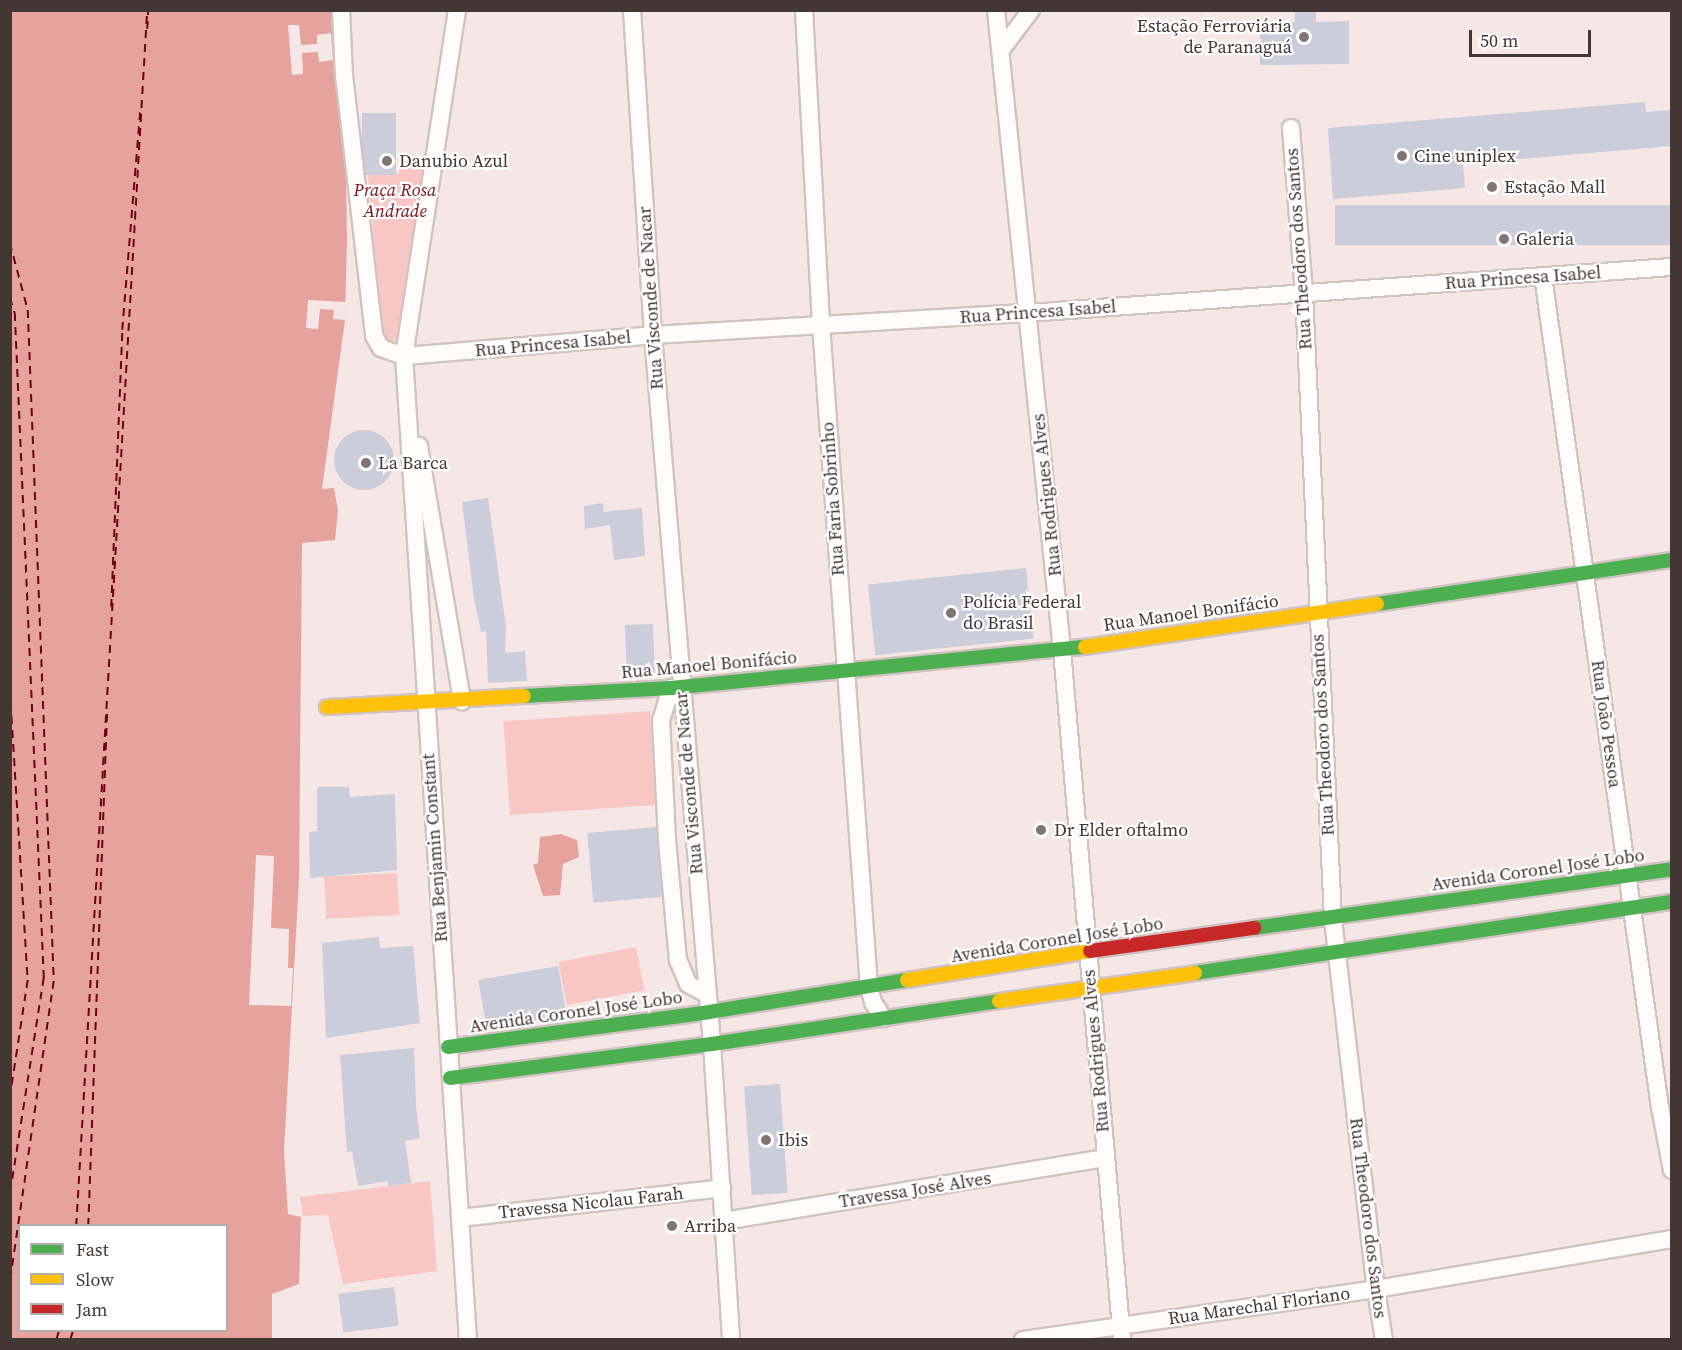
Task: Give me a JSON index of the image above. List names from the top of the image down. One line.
{"streets":{"street":["Rua Theodoro dos Santos","Rua Princesa Isabel","Rua Visconde de Nacar","Rua Rodrigues Alves","Rua Faria Sobrinho","Rua Manoel Bonifácio","Rua João Pessoa","Rua Benjamin Constant","Avenida Coronel José Lobo","Travessa José Alves","Travessa Nicolau Farah","Rua Marechal Floriano"]},"crossings":[["Rua Theodoro dos Santos","Rua Princesa Isabel"],["Rua Theodoro dos Santos","Rua Manoel Bonifácio"],["Rua Theodoro dos Santos","Avenida Coronel José Lobo"],["Rua Theodoro dos Santos","Rua Marechal Floriano"],["Rua Princesa Isabel","Rua Visconde de Nacar"],["Rua Princesa Isabel","Rua Rodrigues Alves"],["Rua Princesa Isabel","Rua Faria Sobrinho"],["Rua Princesa Isabel","Rua João Pessoa"],["Rua Princesa Isabel","Rua Benjamin Constant"],["Rua Visconde de Nacar","Rua Manoel Bonifácio"],["Rua Visconde de Nacar","Avenida Coronel José Lobo"],["Rua Visconde de Nacar","Travessa José Alves"],["Rua Visconde de Nacar","Travessa Nicolau Farah"],["Rua Rodrigues Alves","Rua Manoel Bonifácio"],["Rua Rodrigues Alves","Avenida Coronel José Lobo"],["Rua Rodrigues Alves","Travessa José Alves"],["Rua Rodrigues Alves","Rua Marechal Floriano"],["Rua Faria Sobrinho","Rua Manoel Bonifácio"],["Rua Faria Sobrinho","Avenida Coronel José Lobo"],["Rua Manoel Bonifácio","Rua João Pessoa"],["Rua Manoel Bonifácio","Rua Benjamin Constant"],["Rua João Pessoa","Avenida Coronel José Lobo"],["Rua Benjamin Constant","Avenida Coronel José Lobo"],["Rua Benjamin Constant","Travessa Nicolau Farah"]],"parks":["Praça Rosa Andrade"],"places":["Estação Ferroviária de Paranaguá","Cine uniplex","Danubio Azul","Estação Mall","Galeria","La Barca","Polícia Federal do Brasil","Dr Elder oftalmo","Ibis","Arriba"],"legend":["Fast","Slow","Jam"],"scale_bar":"50 m"}
